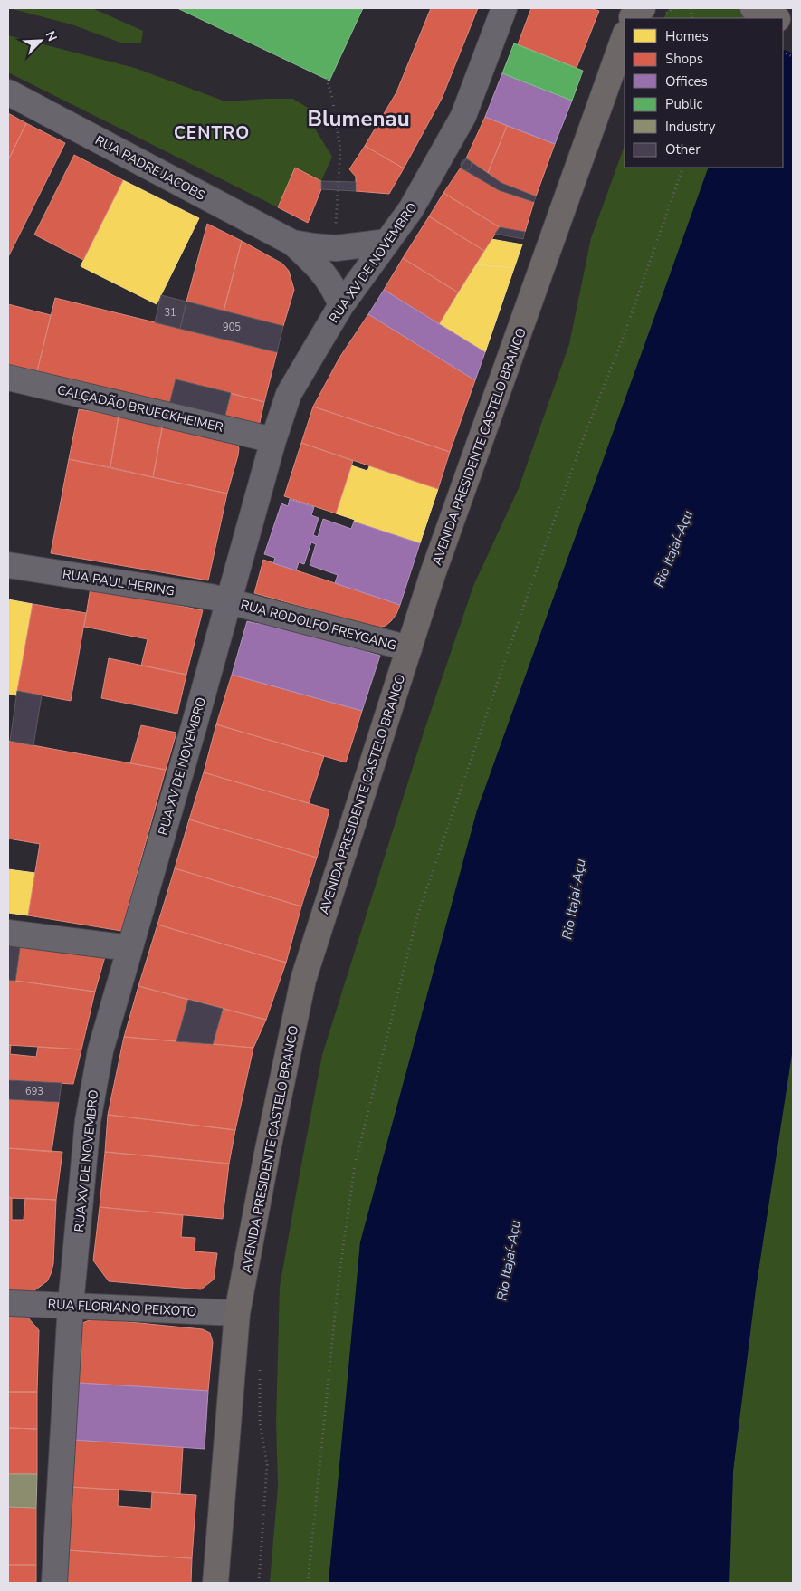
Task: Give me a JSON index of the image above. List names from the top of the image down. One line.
{"streets":{"main road":["AVENIDA PRESIDENTE CASTELO BRANCO"],"street":["RUA PADRE JACOBS","RUA XV DE NOVEMBRO","CALÇADÃO BRUECKHEIMER","RUA PAUL HERING","RUA RODOLFO FREYGANG","RUA FLORIANO PEIXOTO"]},"crossings":[["RUA PADRE JACOBS","RUA XV DE NOVEMBRO"],["RUA XV DE NOVEMBRO","CALÇADÃO BRUECKHEIMER"],["RUA XV DE NOVEMBRO","RUA PAUL HERING"],["RUA XV DE NOVEMBRO","RUA RODOLFO FREYGANG"],["RUA XV DE NOVEMBRO","RUA FLORIANO PEIXOTO"],["AVENIDA PRESIDENTE CASTELO BRANCO","RUA RODOLFO FREYGANG"],["AVENIDA PRESIDENTE CASTELO BRANCO","RUA FLORIANO PEIXOTO"],["RUA PAUL HERING","RUA RODOLFO FREYGANG"]],"districts":["Blumenau","CENTRO"],"water":["Rio Itajaí-Açu"],"house_numbers":["31","905","693"],"legend":["Homes","Shops","Offices","Public","Industry","Other"],"north":"top right"}
